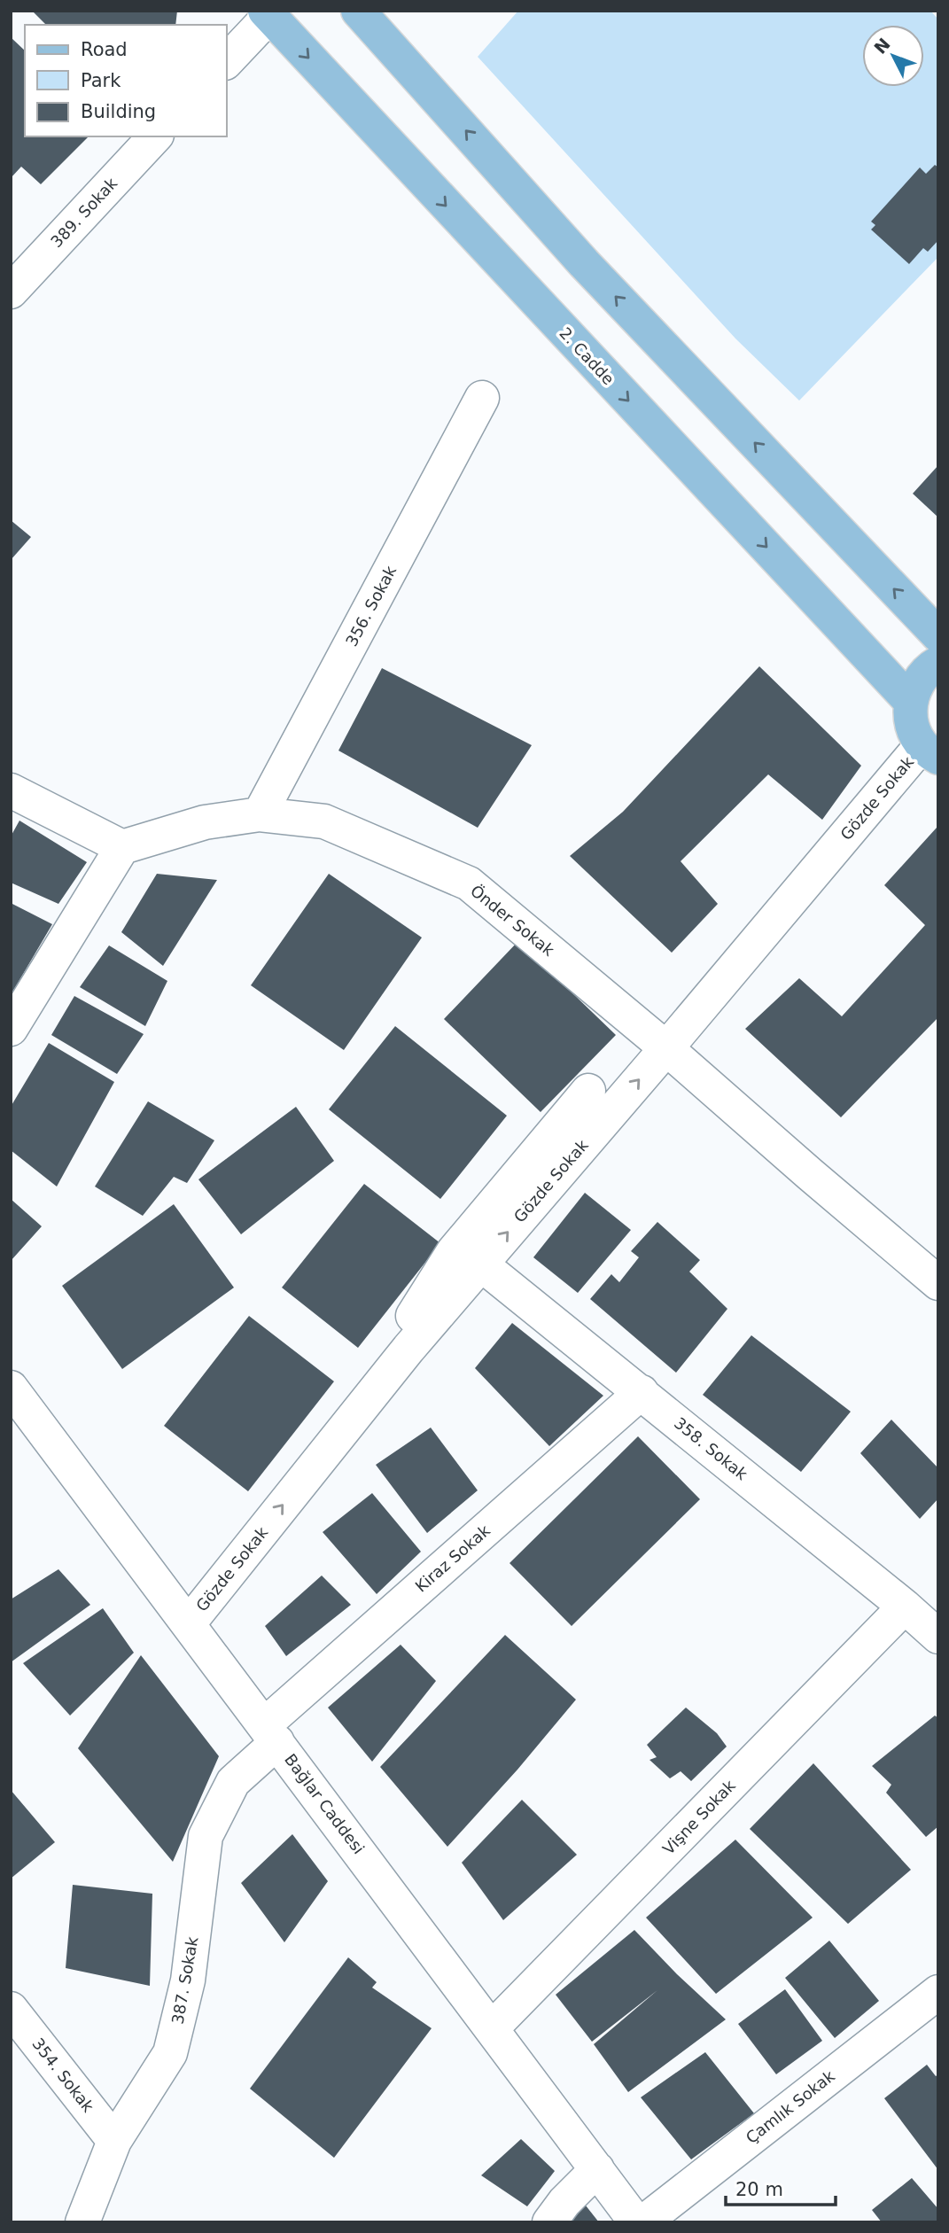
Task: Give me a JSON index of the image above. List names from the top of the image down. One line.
{"streets":{"main road":["2. Cadde"],"street":["389. Sokak","356. Sokak","Gözde Sokak","Önder Sokak","358. Sokak","Kiraz Sokak","Bağlar Caddesi","Vişne Sokak","387. Sokak","354. Sokak","Çamlık Sokak"]},"crossings":[["356. Sokak","Önder Sokak"],["Gözde Sokak","Önder Sokak"],["Gözde Sokak","358. Sokak"],["Gözde Sokak","Bağlar Caddesi"],["358. Sokak","Kiraz Sokak"],["358. Sokak","Vişne Sokak"],["Kiraz Sokak","Bağlar Caddesi"],["Kiraz Sokak","387. Sokak"],["Bağlar Caddesi","Vişne Sokak"],["Bağlar Caddesi","387. Sokak"],["387. Sokak","354. Sokak"]],"legend":["Road","Park","Building"],"scale_bar":"20 m","north":"top left"}
